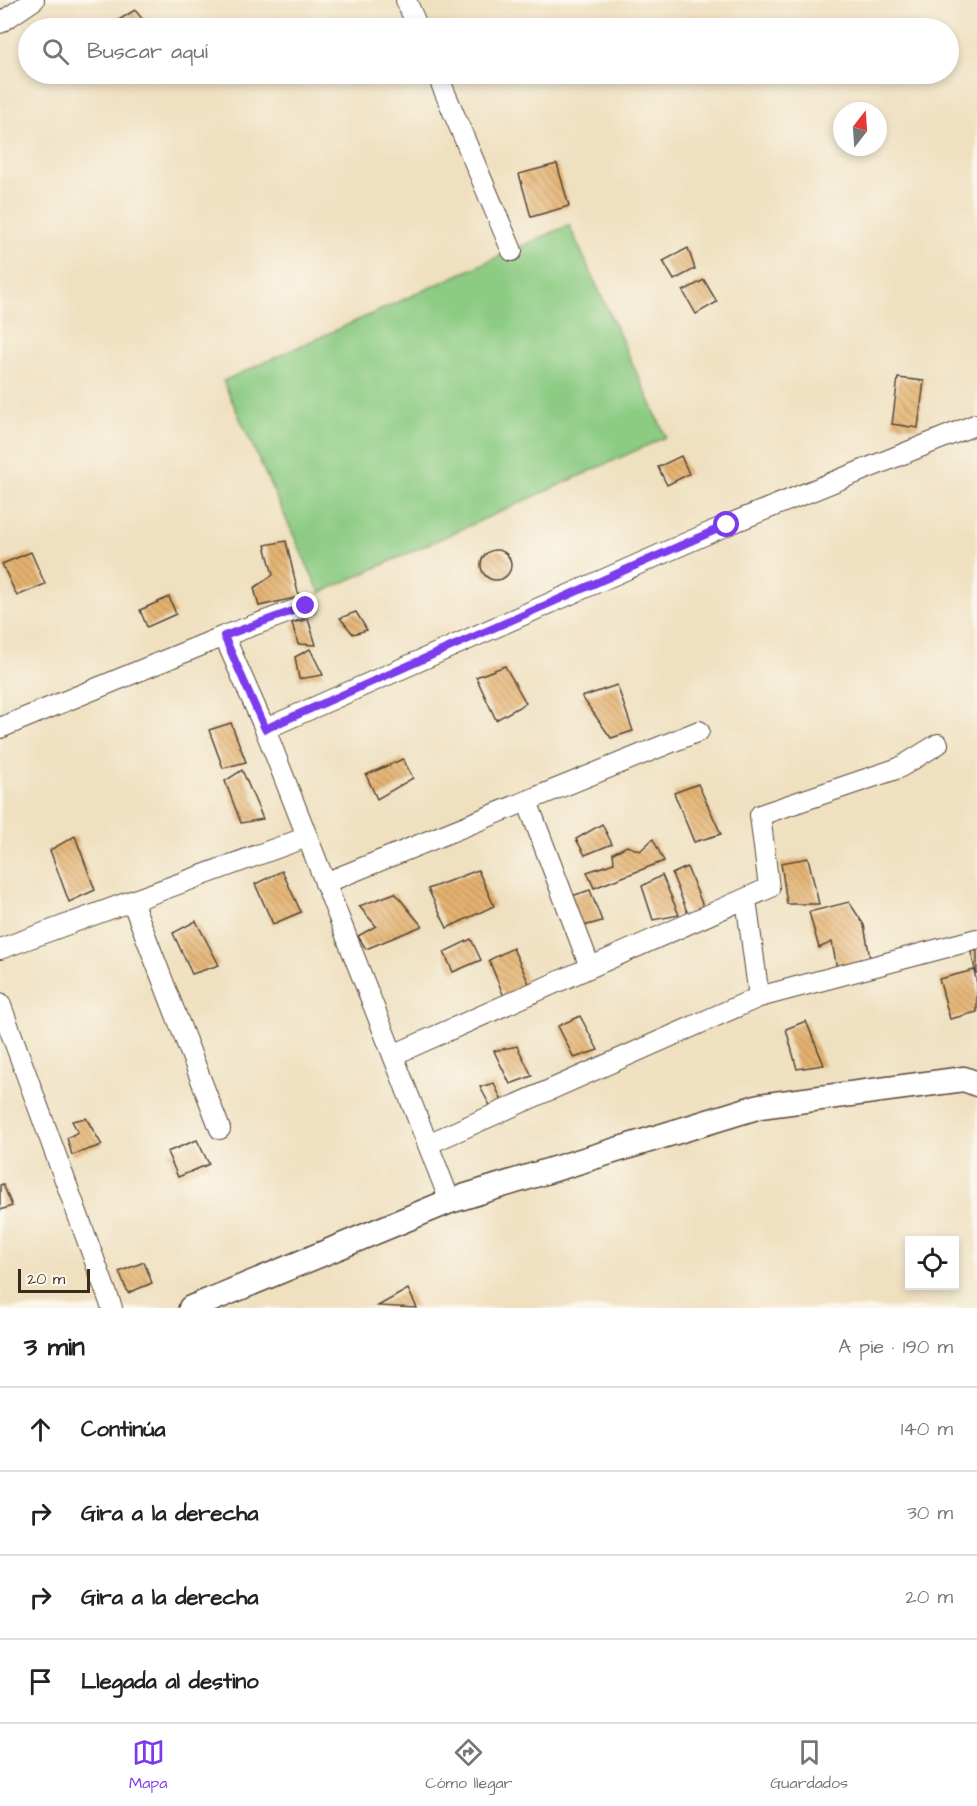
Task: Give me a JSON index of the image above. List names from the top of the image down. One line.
{"scale_bar":"20 m","north":"top","page":{"search":"Buscar aquí","scale":"20 m","heading":["3 min","A pie · 190 m"],"list":[["Continúa","140 m"],["Gira a la derecha","30 m"],["Gira a la derecha","20 m"],"Llegada al destino"],"nav":["Mapa","Cómo llegar","Guardados"]}}
